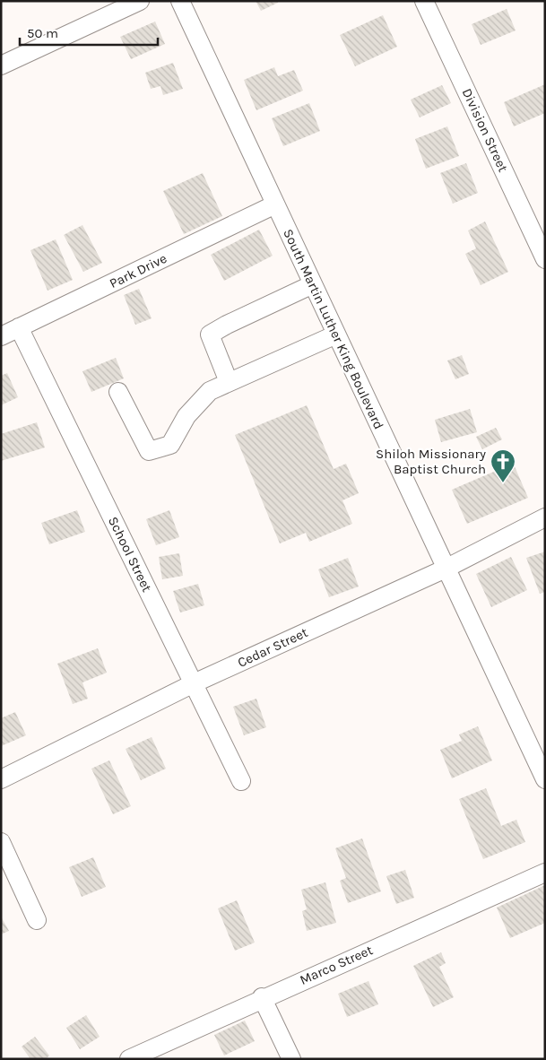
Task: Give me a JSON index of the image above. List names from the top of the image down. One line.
{"streets":{"street":["Division Street","Park Drive","South Martin Luther King Boulevard","School Street","Cedar Street","Marco Street"]},"crossings":[["Park Drive","South Martin Luther King Boulevard"],["Park Drive","School Street"],["South Martin Luther King Boulevard","Cedar Street"],["School Street","Cedar Street"]],"places":{"church":["Shiloh Missionary Baptist Church"]},"scale_bar":"50 m"}
